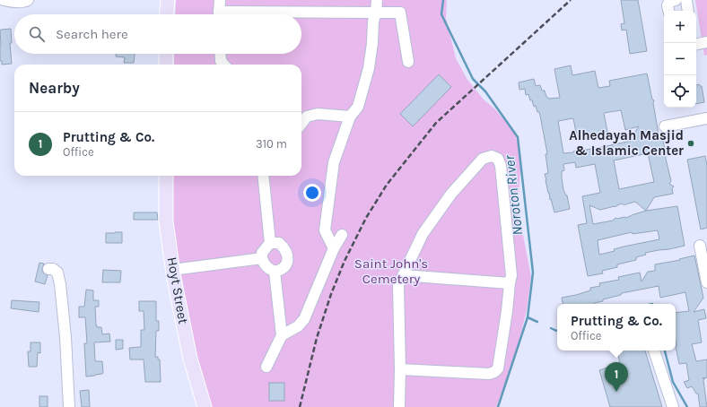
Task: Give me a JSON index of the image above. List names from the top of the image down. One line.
{"streets":{"main road":["Hoyt Street"]},"water":["Noroton River"],"parks":["Saint John's Cemetery"],"places":["Alhedayah Masjid & Islamic Center"],"page":{"map_buttons":["+","−"],"search":"Search here","heading":"Nearby","list":[{"mark":"1","name":"Prutting & Co.","note":"Office","value":"310 m"}],"popup":["Prutting & Co.","Office"],"pins":"1"}}
